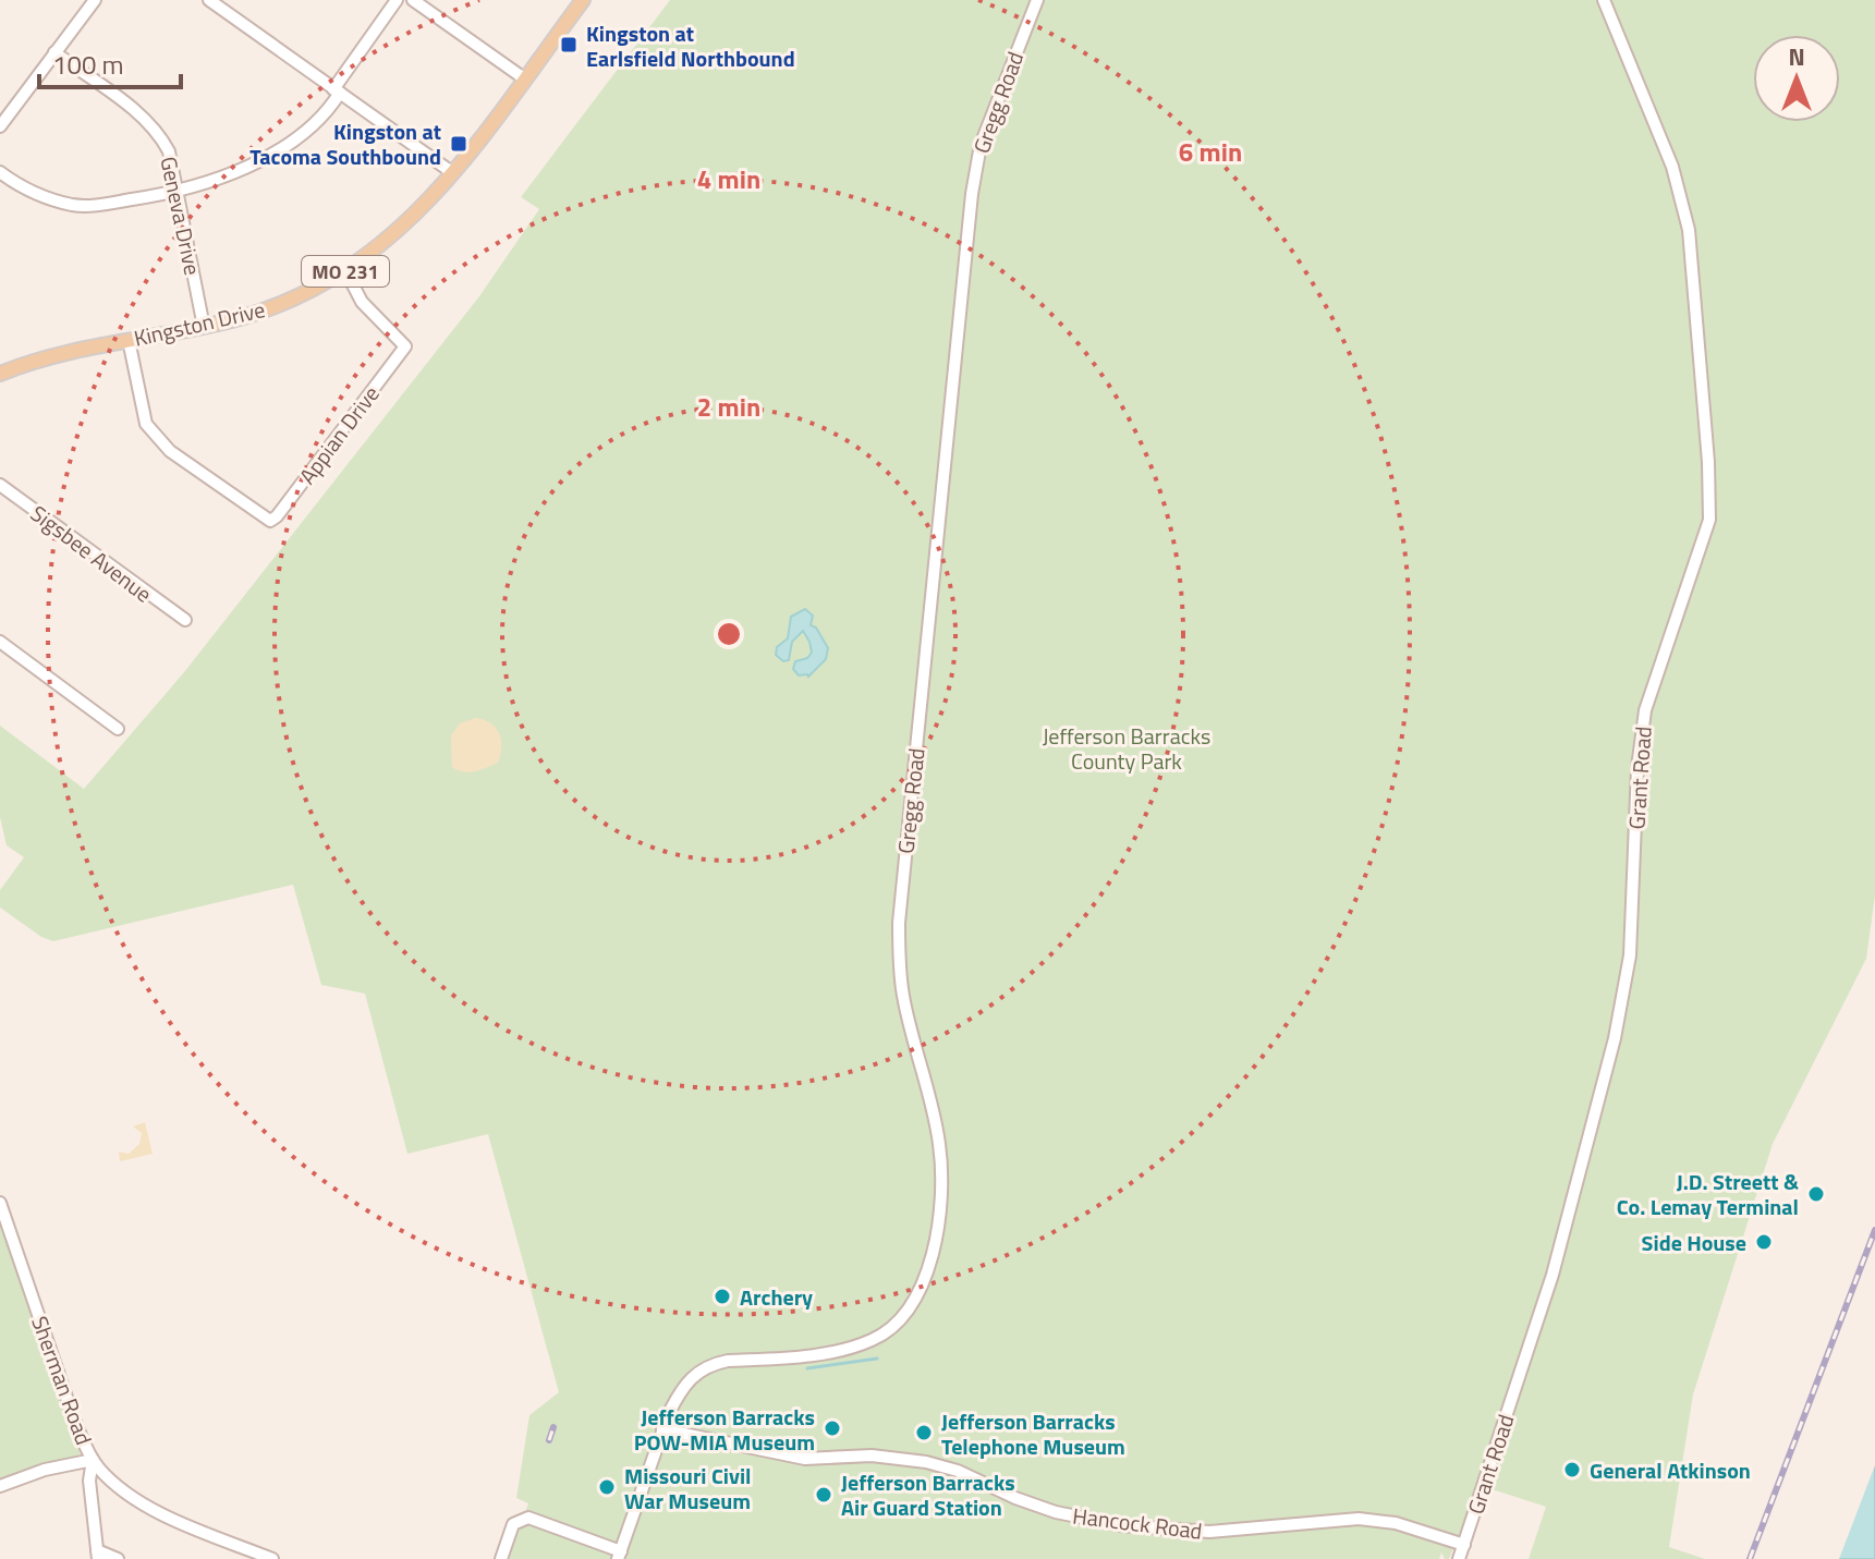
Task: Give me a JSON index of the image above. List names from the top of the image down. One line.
{"streets":{"main road":["MO 231","Kingston Drive"],"street":["Gregg Road","Geneva Drive","Appian Drive","Sigsbee Avenue","Grant Road","Sherman Road","Hancock Road"]},"crossings":[["Gregg Road","Hancock Road"],["Geneva Drive","Kingston Drive"],["Kingston Drive","Appian Drive"],["Grant Road","Hancock Road"]],"parks":["Jefferson Barracks County Park"],"places":{"transit":["Kingston at Earlsfield Northbound","Kingston at Tacoma Southbound"],"other":["J.D. Streett & Co. Lemay Terminal","Side House","Archery","Jefferson Barracks POW-MIA Museum","Jefferson Barracks Telephone Museum","General Atkinson","Missouri Civil War Museum","Jefferson Barracks Air Guard Station"]},"scale_bar":"100 m","north":"top","rings":["6 min","4 min","2 min"]}
